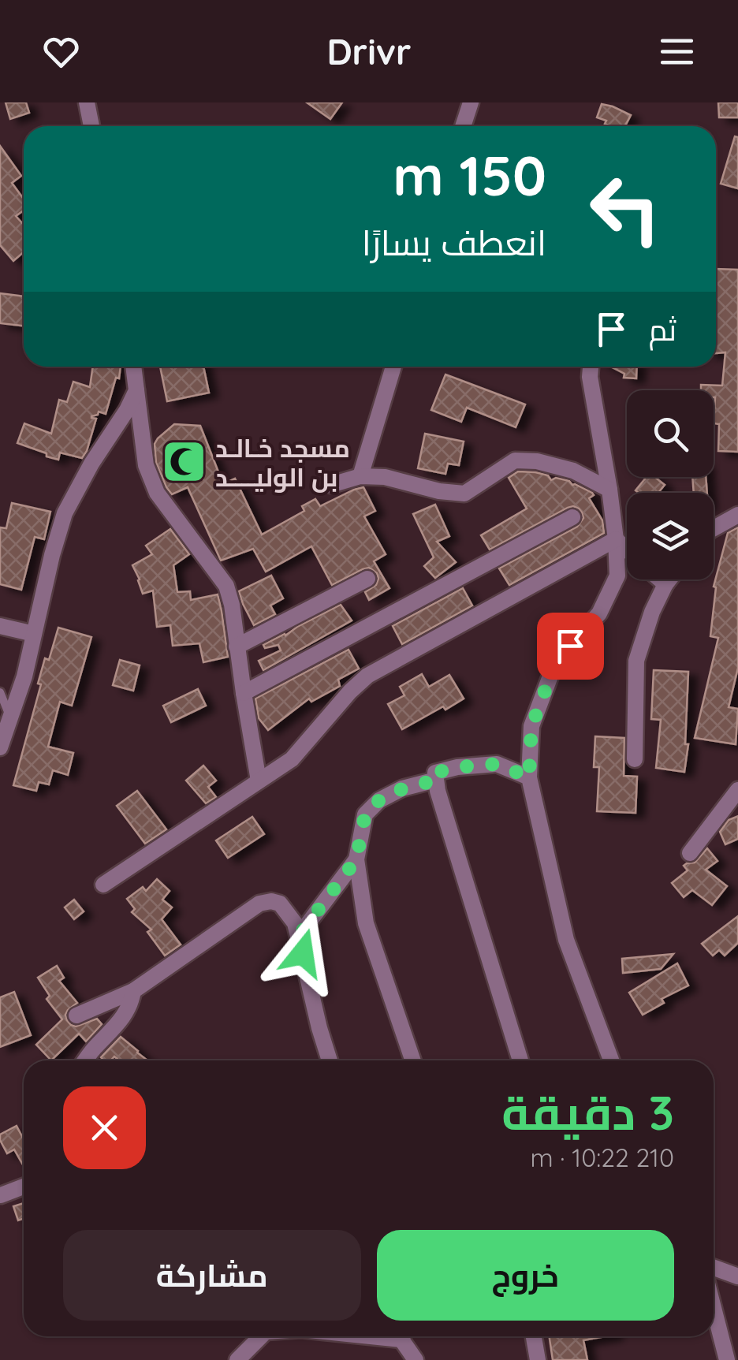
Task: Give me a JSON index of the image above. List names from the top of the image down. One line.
{"places":{"mosque":["مسجد خـالـد بن الوليــــد"]},"page":{"header":"Drivr","turn":["150 m","انعطف يسارًا"],"then":"ثم","heading":["3 دقيقة","210 m · 10:22"],"buttons":["خروج","مشاركة"]}}
